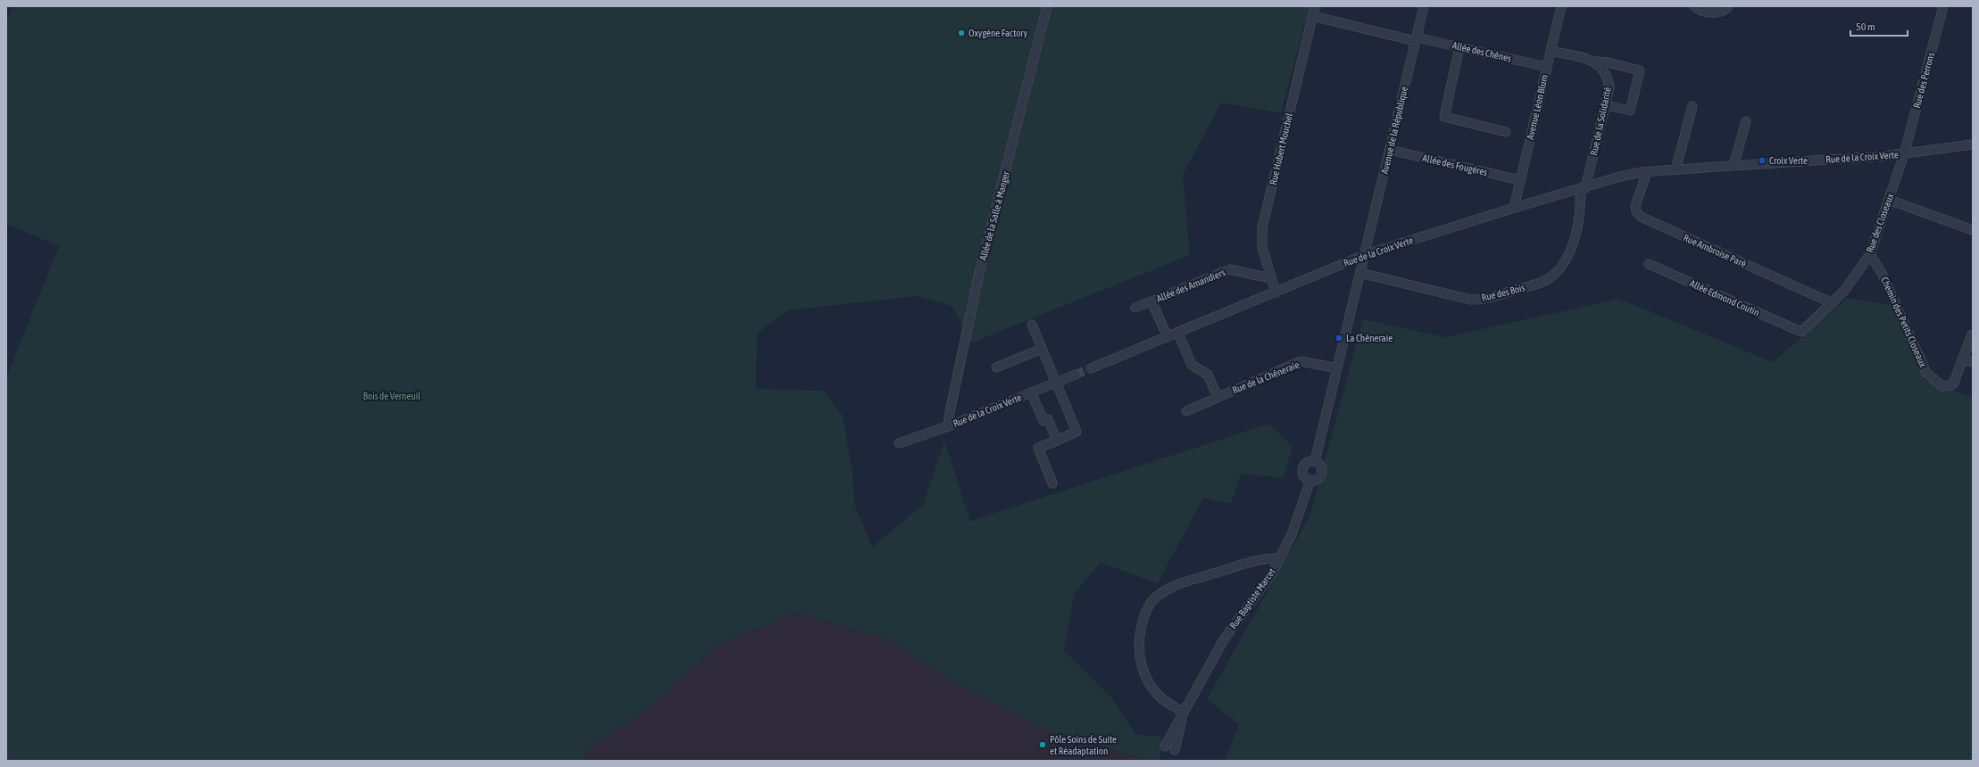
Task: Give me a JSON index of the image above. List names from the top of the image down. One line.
{"streets":{"street":["Allée des Chênes","Rue des Perrons","Avenue Léon Blum","Rue de la Solidarité","Avenue de la République","Rue Hubert Mouchel","Rue de la Croix Verte","Allée des Fougères","Allée de la Salle à Manger","Rue des Closeaux","Rue Ambroise Paré","Allée des Amandiers","Rue des Bois","Allée Edmond Coutin","Chemin des Petits Closeaux","Rue de la Chêneraie","Rue Baptiste Marcet"]},"crossings":[["Allée des Chênes","Avenue Léon Blum"],["Allée des Chênes","Avenue de la République"],["Allée des Chênes","Rue Hubert Mouchel"],["Rue des Perrons","Rue de la Croix Verte"],["Rue des Perrons","Rue des Closeaux"],["Avenue Léon Blum","Rue de la Croix Verte"],["Avenue Léon Blum","Allée des Fougères"],["Rue de la Solidarité","Rue de la Croix Verte"],["Rue de la Solidarité","Rue des Bois"],["Avenue de la République","Rue de la Croix Verte"],["Avenue de la République","Allée des Fougères"],["Rue Hubert Mouchel","Rue de la Croix Verte"],["Rue Hubert Mouchel","Allée des Amandiers"],["Rue de la Croix Verte","Allée de la Salle à Manger"],["Rue de la Croix Verte","Rue des Closeaux"],["Rue de la Croix Verte","Rue Ambroise Paré"],["Rue de la Croix Verte","Allée des Amandiers"],["Rue de la Croix Verte","Rue des Bois"],["Rue des Closeaux","Rue Ambroise Paré"],["Rue des Closeaux","Allée Edmond Coutin"],["Rue des Closeaux","Chemin des Petits Closeaux"]],"parks":["Bois de Verneuil"],"places":{"other":["Oxygène Factory","Pôle Soins de Suite et Réadaptation"],"transit":["Croix Verte","La Chêneraie"]},"scale_bar":"50 m"}
